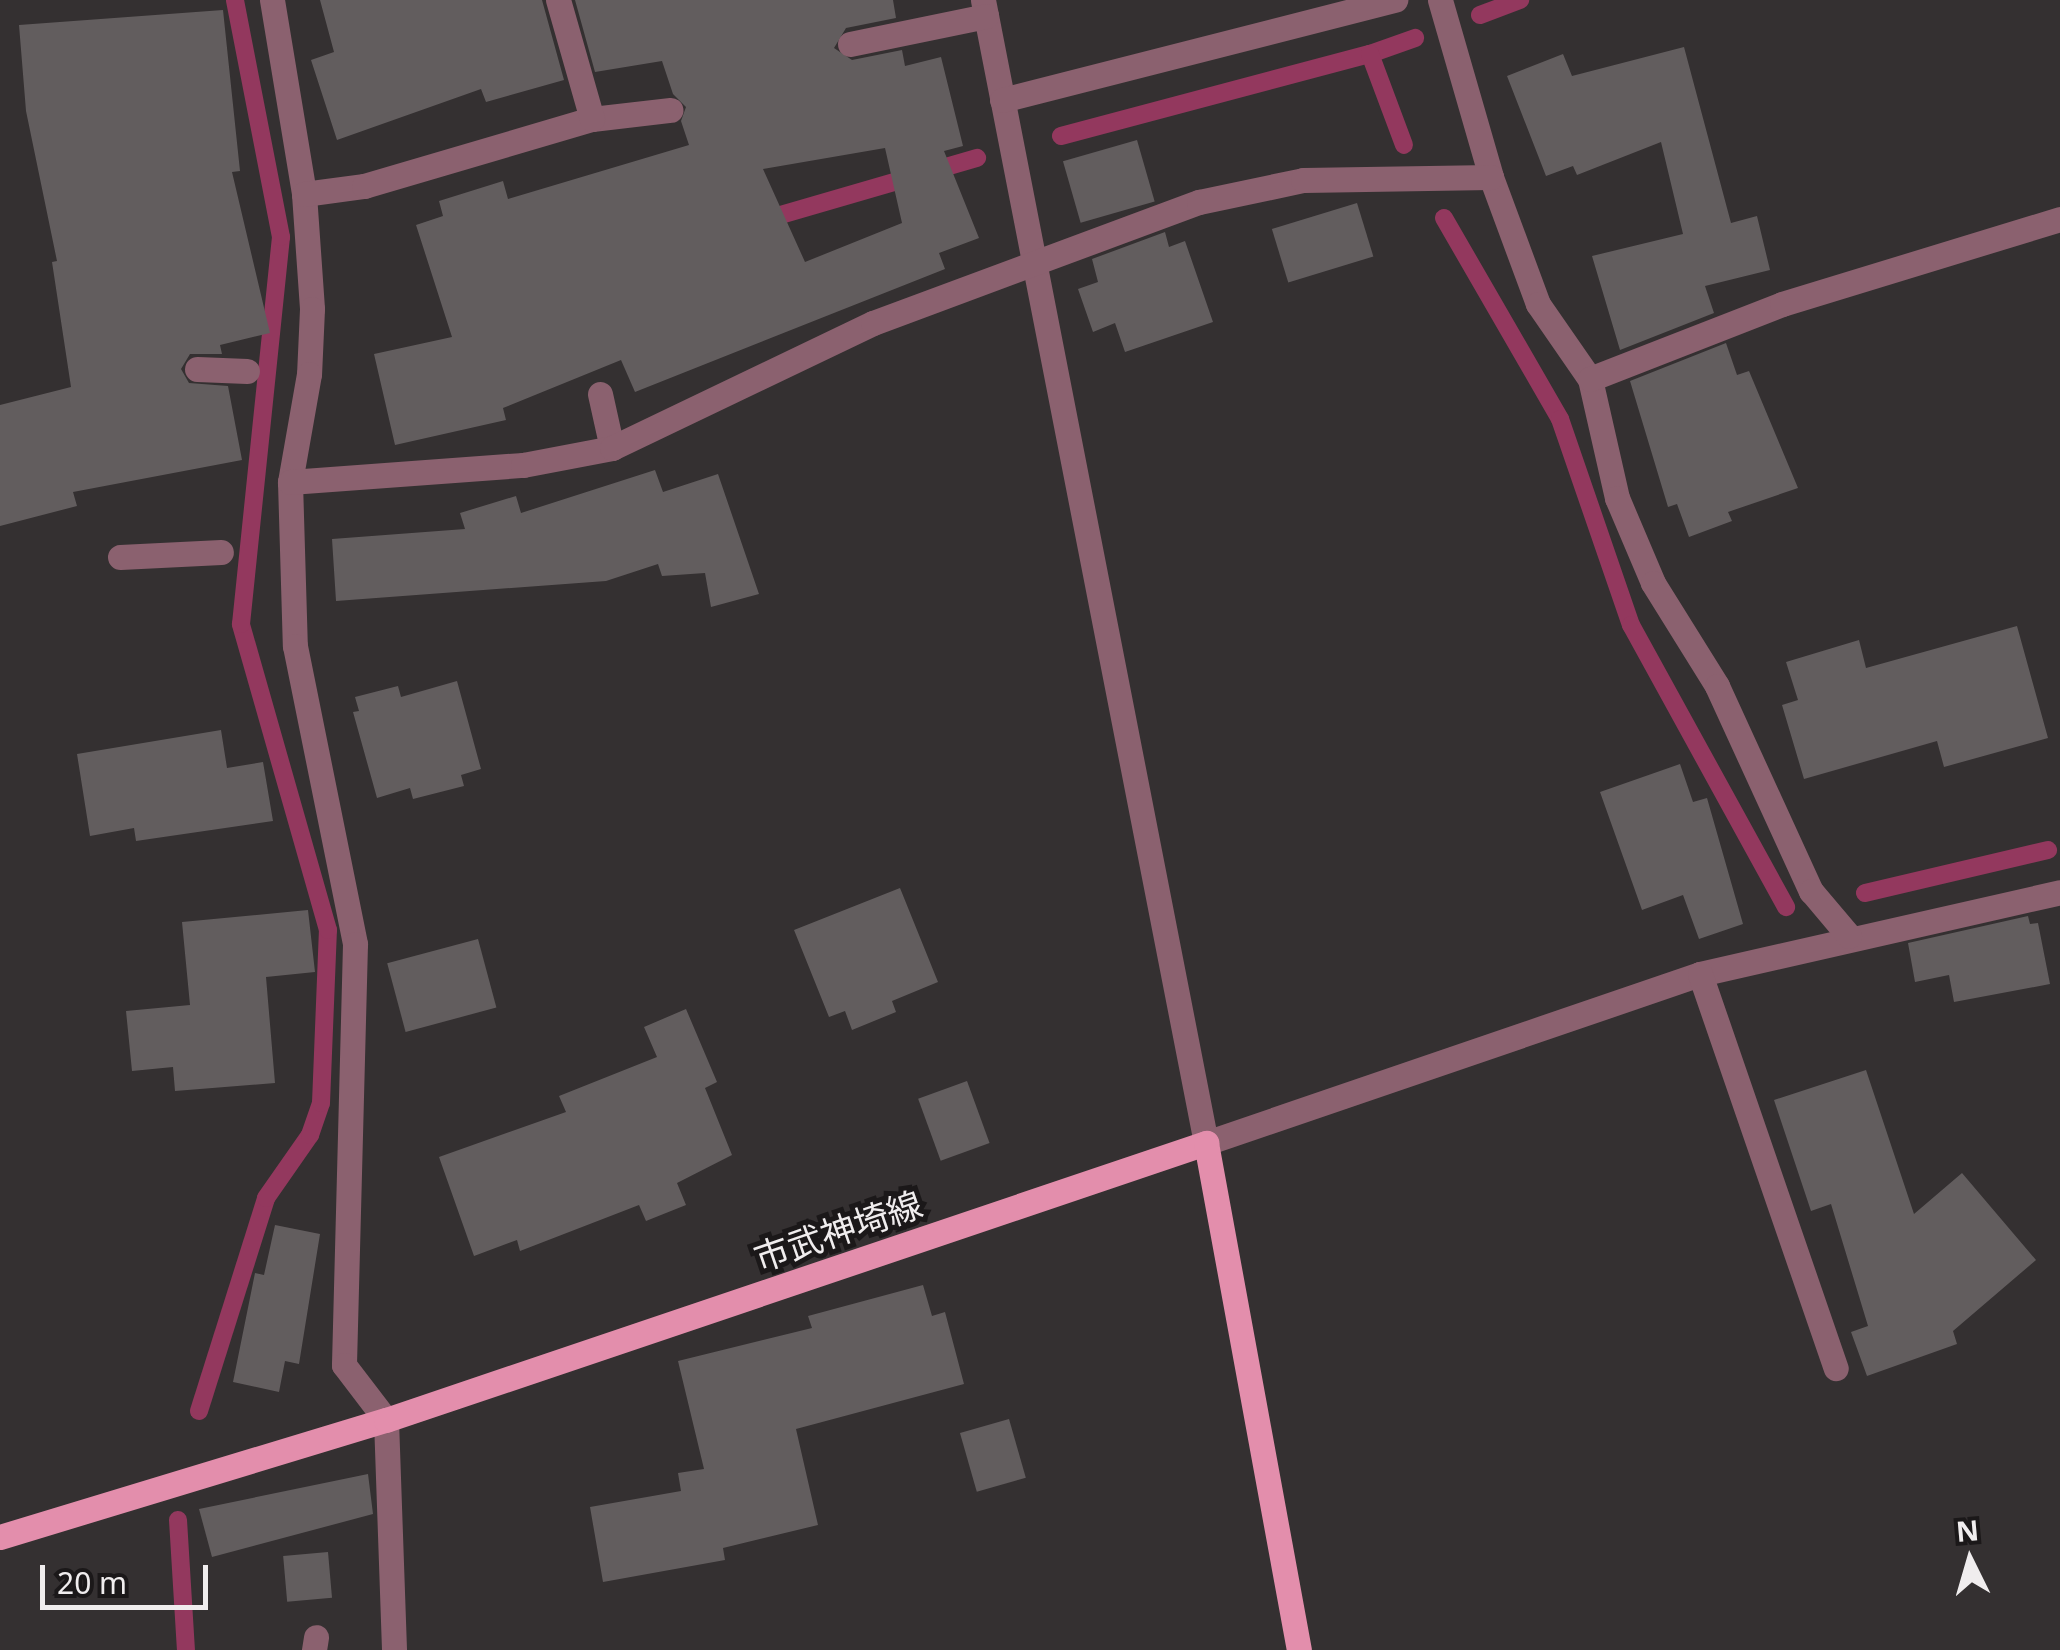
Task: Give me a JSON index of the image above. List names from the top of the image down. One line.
{"streets":{"main road":["市武神埼線"]},"scale_bar":"20 m","north":"top"}
